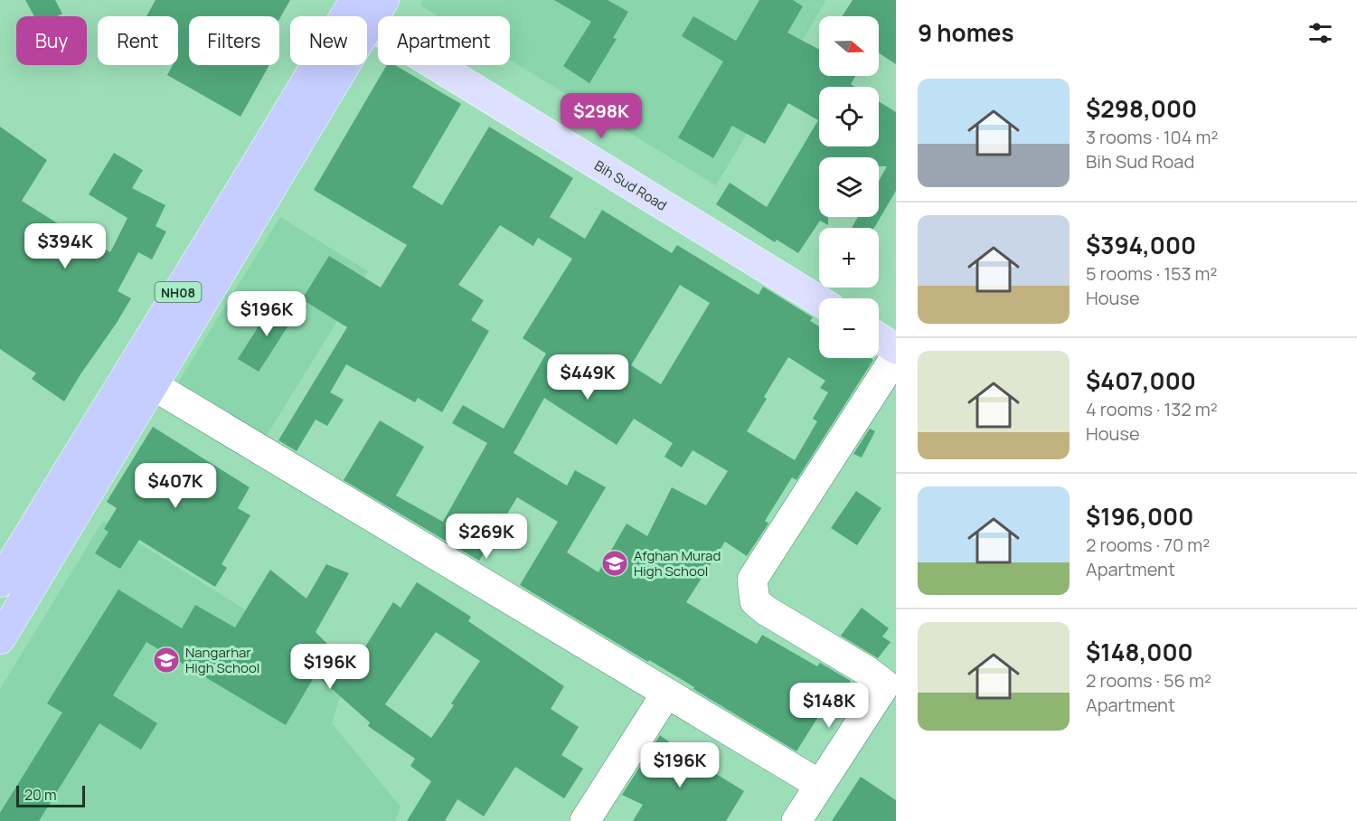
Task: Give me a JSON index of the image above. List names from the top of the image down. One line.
{"streets":{"highway":["NH08"],"main road":["Bih Sud Road"]},"crossings":[["Bih Sud Road","NH08"]],"places":{"school or university":["Afghan Murad High School","Nangarhar High School"]},"scale_bar":"20 m","north":"right","page":{"heading":"9 homes","map_buttons":["+","−"],"chip":["Buy","Rent","Filters","New","Apartment"],"list":[{"name":"$298,000","note":"3 rooms · 104 m² · Bih Sud Road"},{"name":"$394,000","note":"5 rooms · 153 m² · House"},{"name":"$407,000","note":"4 rooms · 132 m² · House"},{"name":"$196,000","note":"2 rooms · 70 m² · Apartment"},{"name":"$148,000","note":"2 rooms · 56 m² · Apartment"}],"price":["$298K","$394K","$196K","$449K","$407K","$269K","$196K","$148K","$196K"],"scale":"20 m"}}
